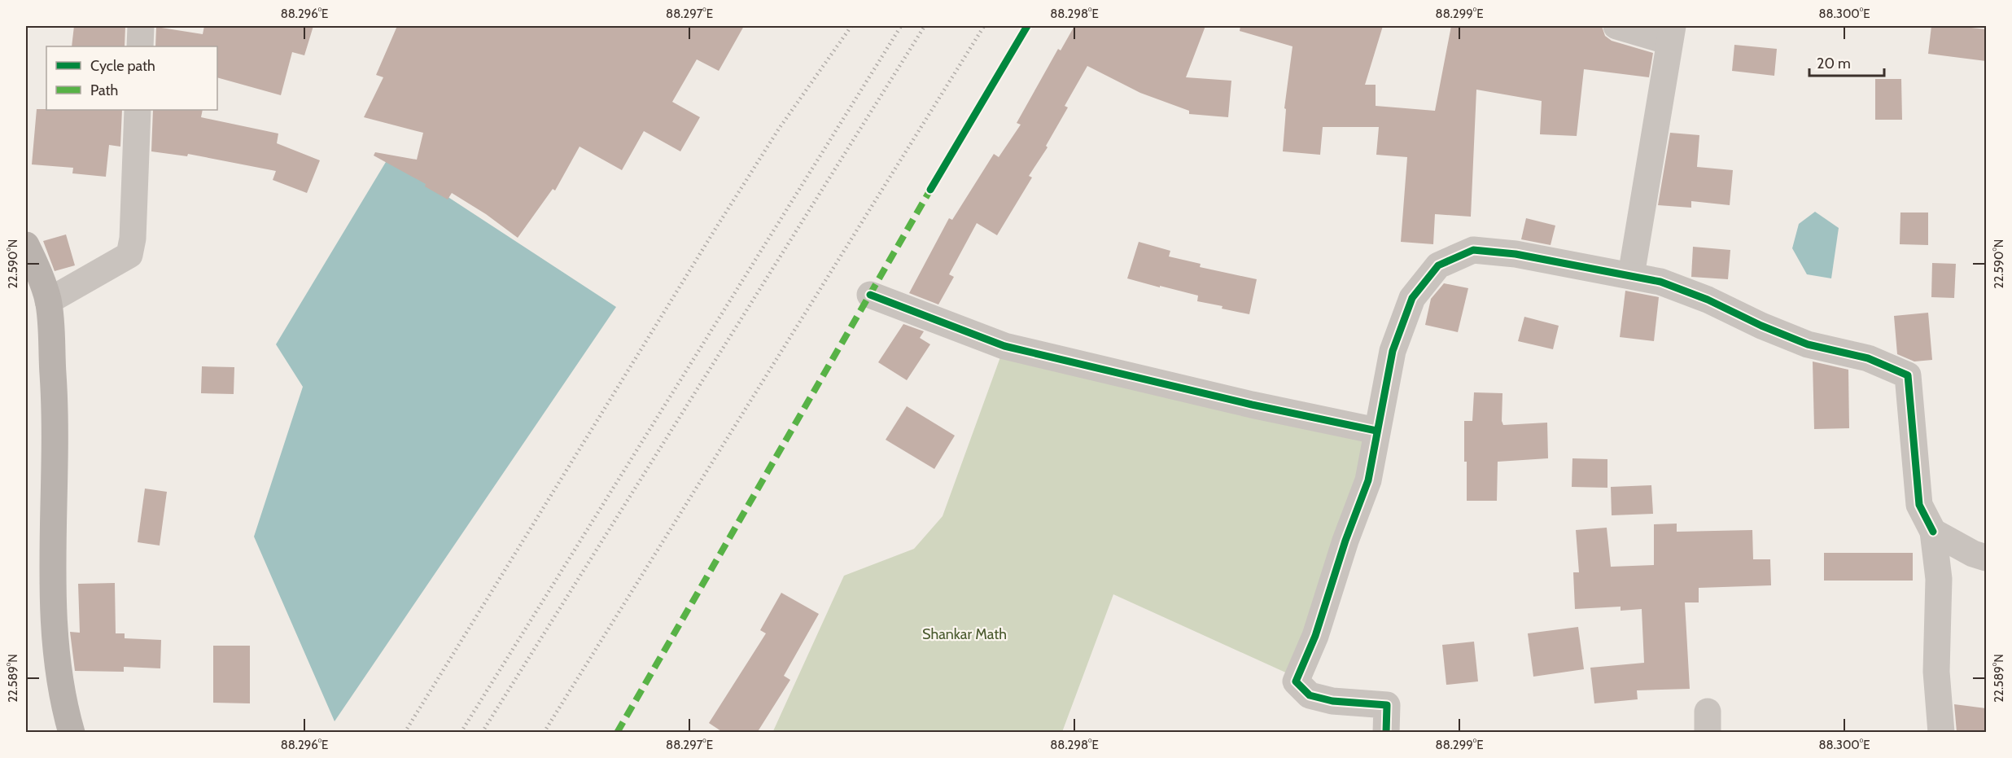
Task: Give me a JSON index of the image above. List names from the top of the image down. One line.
{"parks":["Shankar Math"],"legend":["Cycle path","Path"],"scale_bar":"20 m","coordinates":["88.296°E","88.297°E","88.298°E","88.299°E","88.300°E","22.590°N","22.589°N"]}
